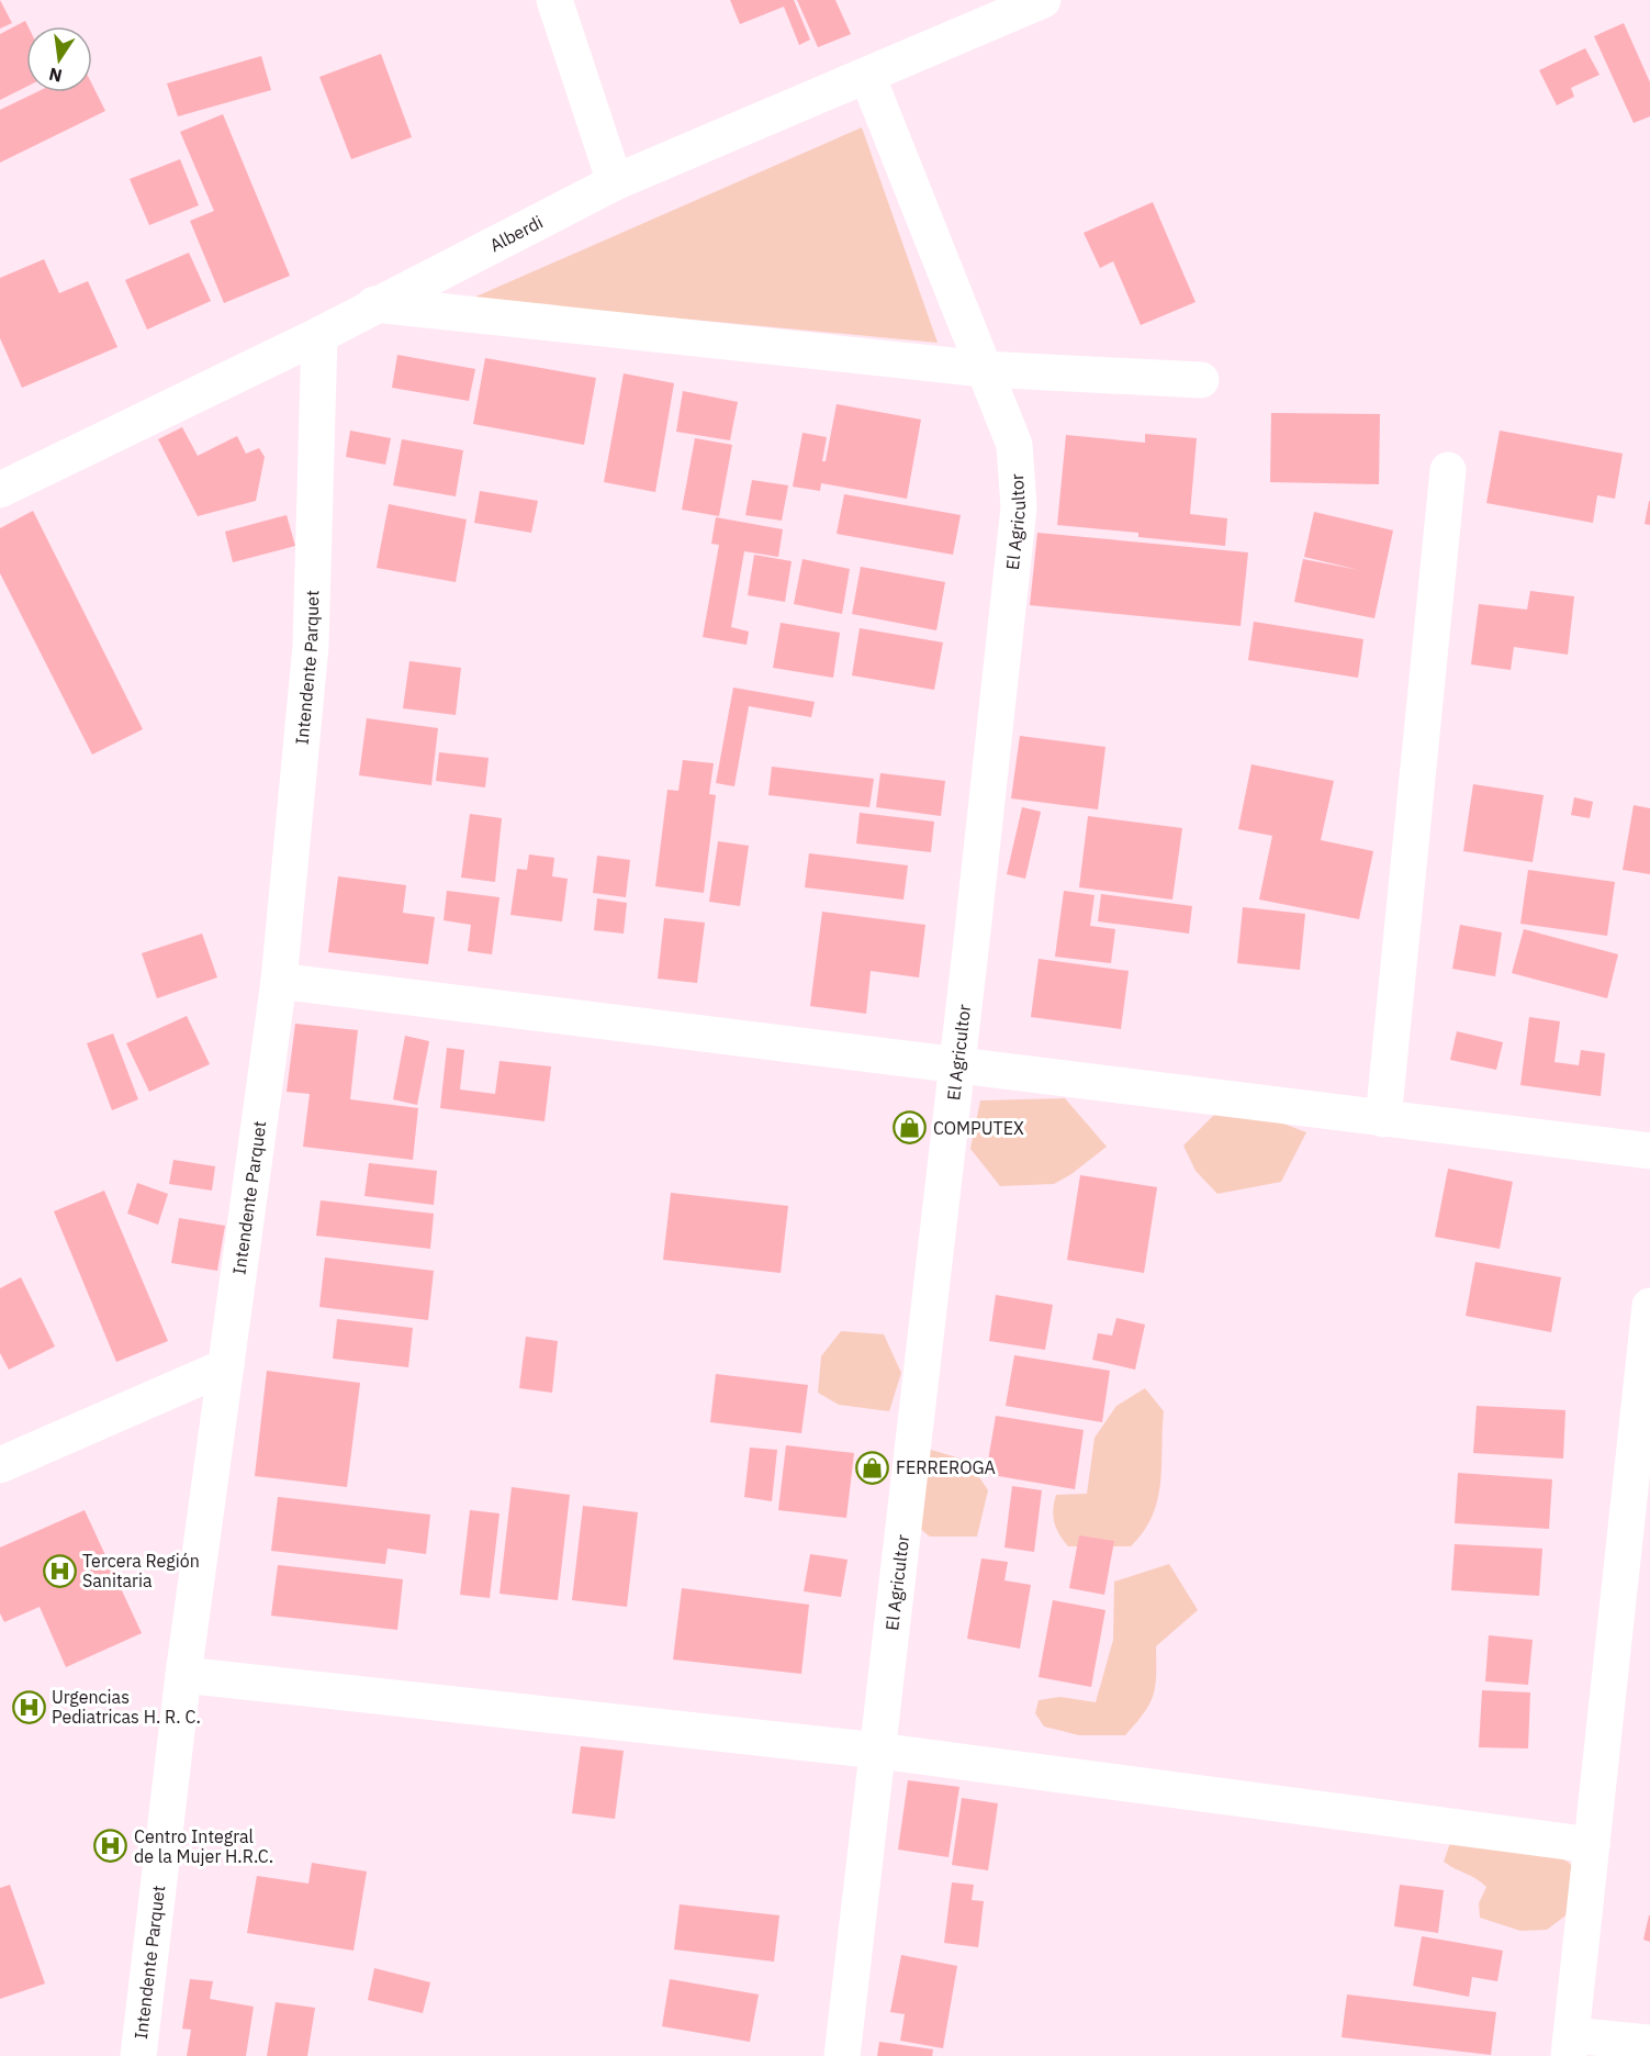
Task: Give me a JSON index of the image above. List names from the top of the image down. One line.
{"streets":{"street":["Alberdi","El Agricultor","Intendente Parquet"]},"crossings":[["Alberdi","El Agricultor"],["Alberdi","Intendente Parquet"]],"places":{"shop":["COMPUTEX","FERREROGA"],"hospital":["Tercera Región Sanitaria","Urgencias Pediatricas H. R. C.","Centro Integral de la Mujer H.R.C."]},"north":"bottom"}
